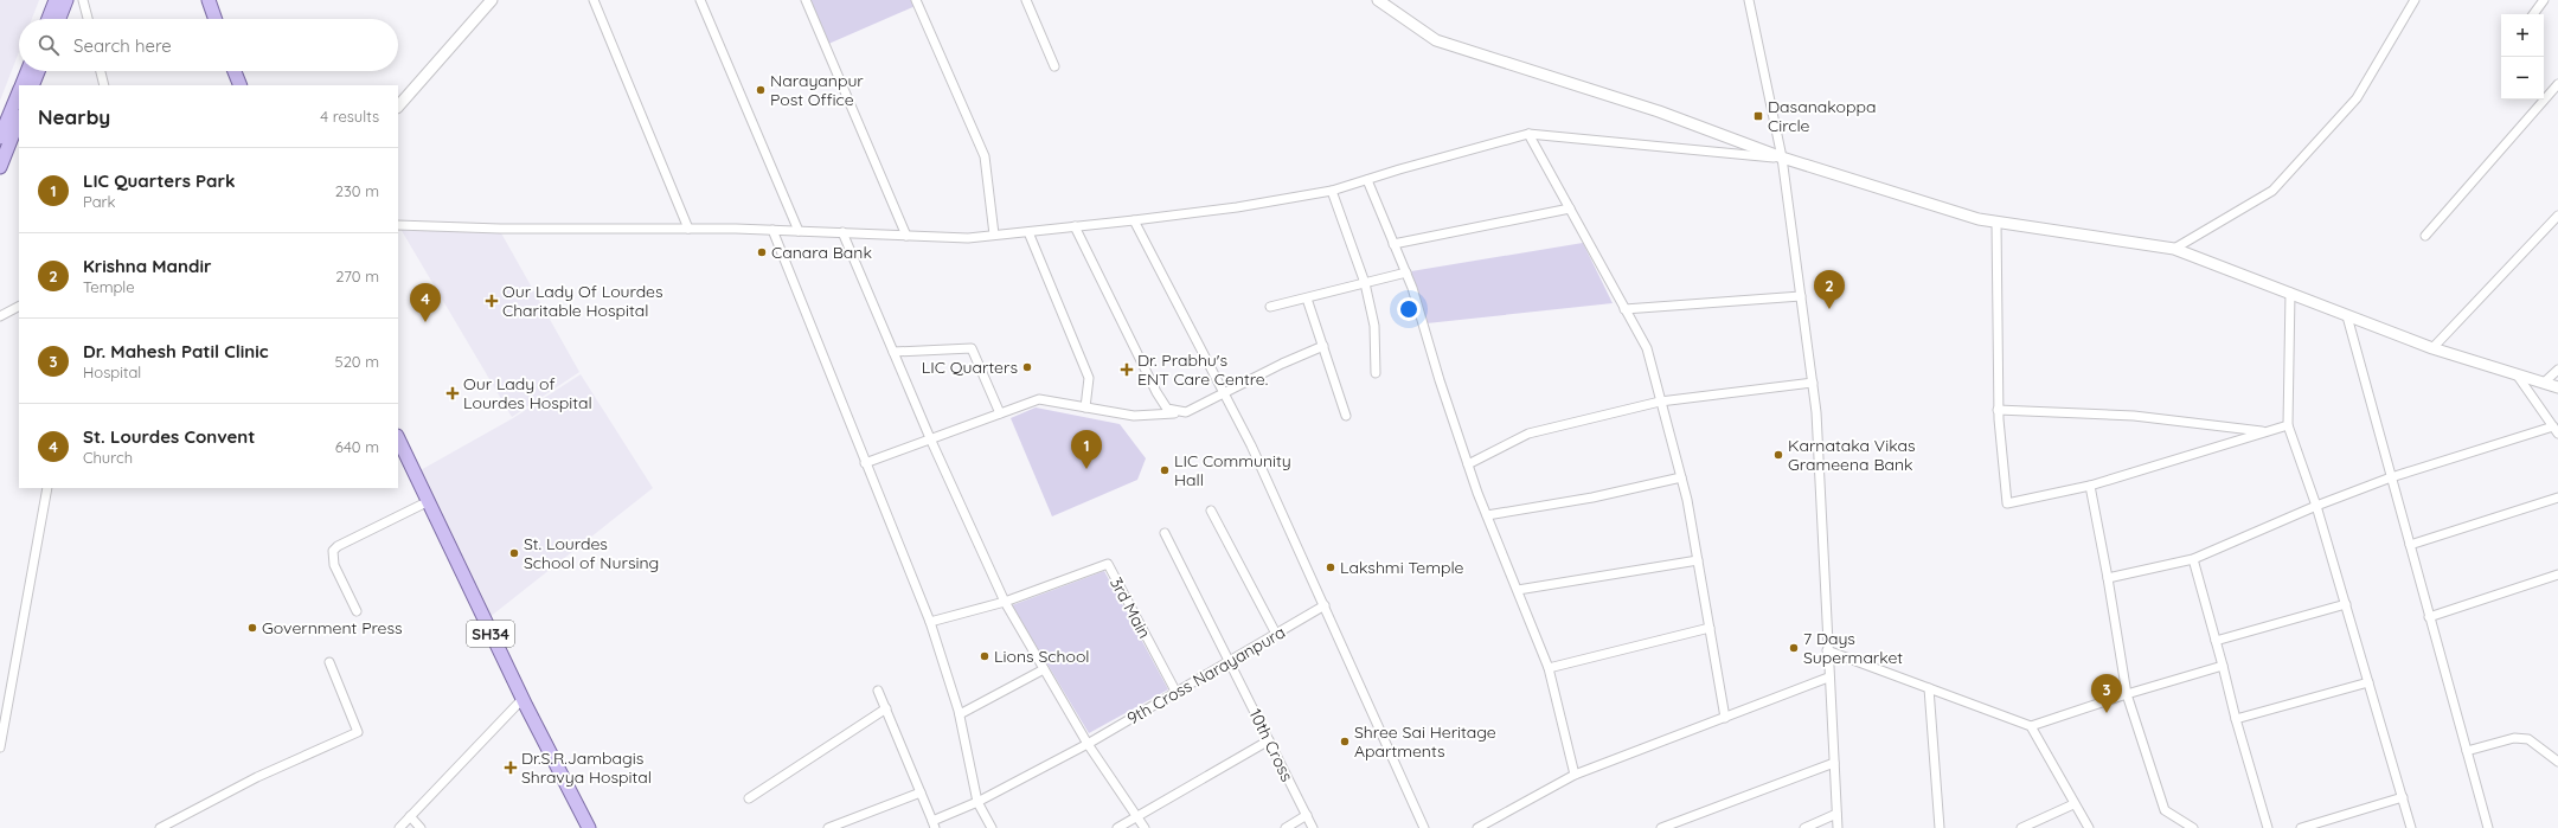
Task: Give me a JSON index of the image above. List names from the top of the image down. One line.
{"streets":{"main road":["SH34"],"street":["3rd Main","9th Cross Narayanpura","10th Cross"]},"crossings":[["3rd Main","9th Cross Narayanpura"],["9th Cross Narayanpura","10th Cross"]],"places":{"other":["Narayanpur Post Office","Canara Bank","LIC Quarters","Karnataka Vikas Grameena Bank","LIC Community Hall","St. Lourdes School of Nursing","Lakshmi Temple","Government Press","7 Days Supermarket","Lions School","Shree Sai Heritage Apartments"],"transit":["Dasanakoppa Circle"],"health":["Our Lady Of Lourdes Charitable Hospital","Dr. Prabhu's ENT Care Centre.","Our Lady of Lourdes Hospital","Dr.S.R.Jambagis Shravya Hospital"]},"page":{"map_buttons":["+","−"],"search":"Search here","heading":["Nearby","4 results"],"list":[{"mark":"1","name":"LIC Quarters Park","note":"Park","value":"230 m"},{"mark":"2","name":"Krishna Mandir","note":"Temple","value":"270 m"},{"mark":"3","name":"Dr. Mahesh Patil Clinic","note":"Hospital","value":"520 m"},{"mark":"4","name":"St. Lourdes Convent","note":"Church","value":"640 m"}],"pins":["2","4","1","3"]}}
